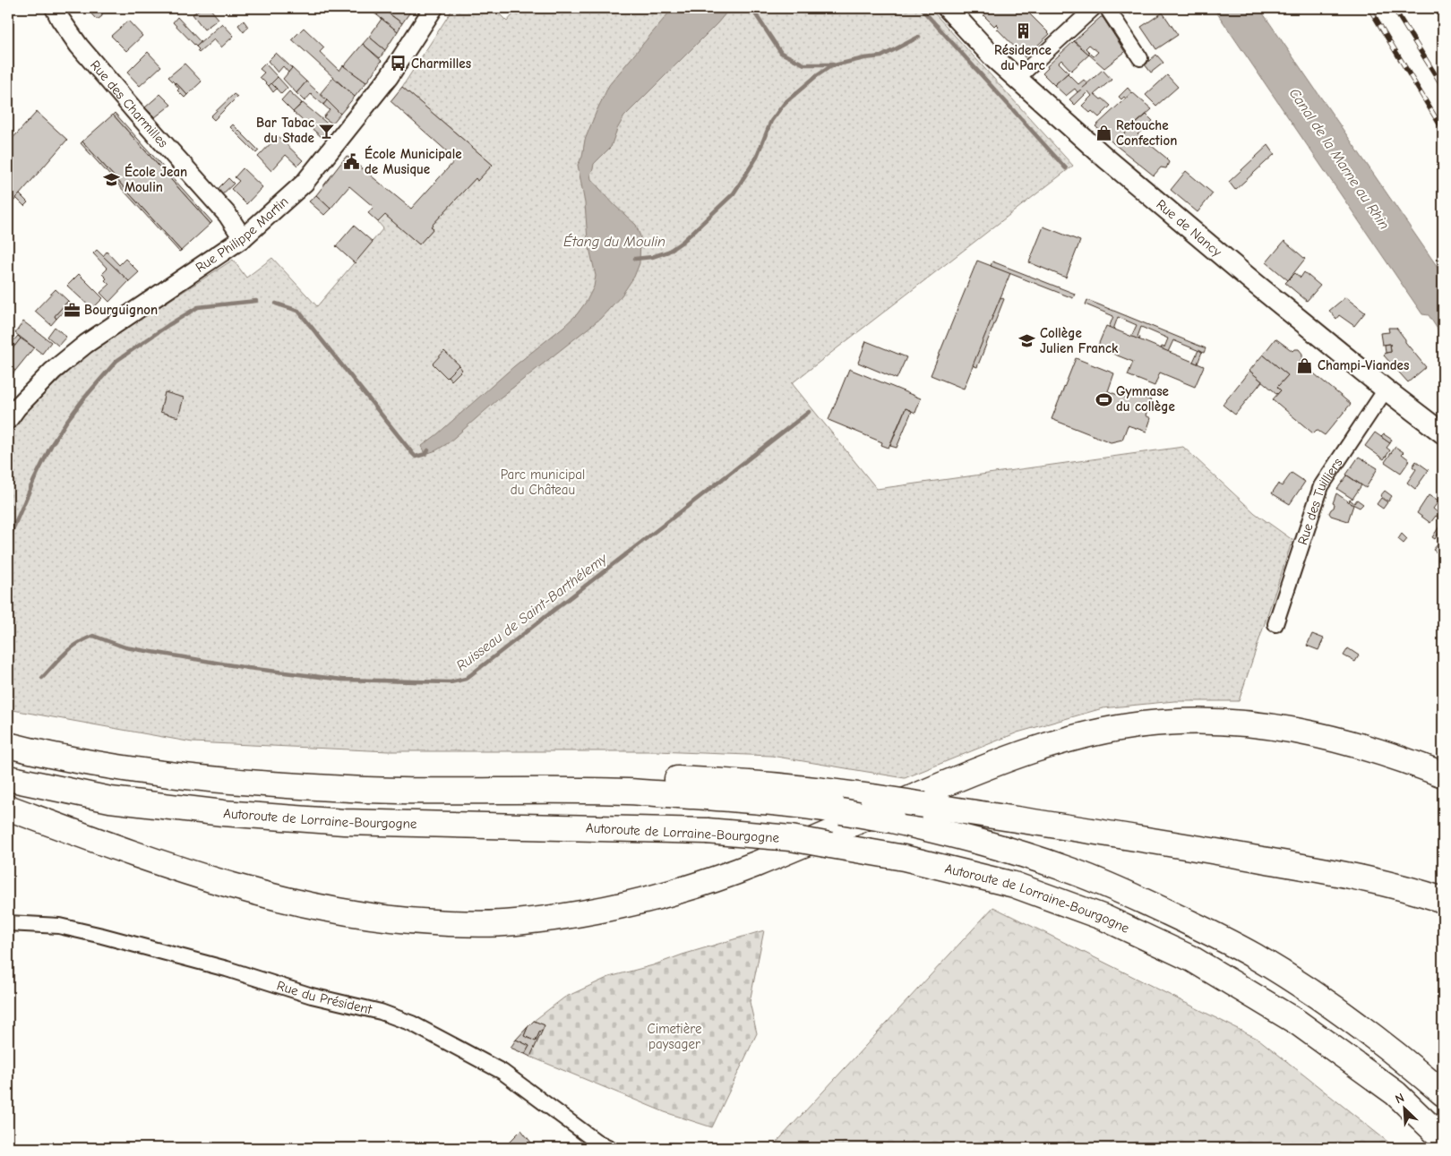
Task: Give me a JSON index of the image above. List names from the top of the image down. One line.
{"streets":{"highway":["Autoroute de Lorraine-Bourgogne"],"main road":["Rue de Nancy"],"street":["Rue des Charmilles","Rue Philippe Martin","Rue des Tuilliers","Rue du Président"]},"crossings":[["Rue des Charmilles","Rue Philippe Martin"],["Rue de Nancy","Rue des Tuilliers"]],"water":["Canal de la Marne au Rhin","Étang du Moulin","Ruisseau de Saint-Barthélemy"],"parks":["Parc municipal du Château","Cimetière paysager"],"places":{"building":["Résidence du Parc"],"bus stop":["Charmilles"],"bar":["Bar Tabac du Stade"],"shop":["Retouche Confection","Champi-Viandes"],"public building":["École Municipale de Musique"],"school or university":["École Jean Moulin","Collège Julien Franck"],"office":["Bourguignon"],"sports":["Gymnase du collège"]},"north":"top left"}
